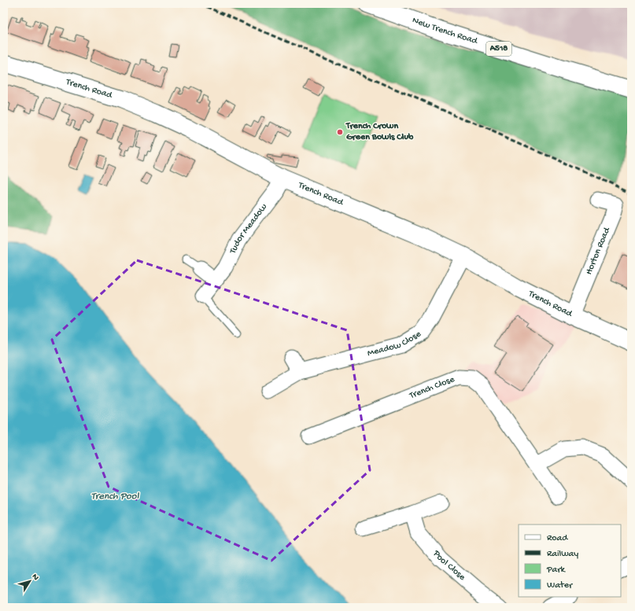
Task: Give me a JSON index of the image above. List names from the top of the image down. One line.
{"streets":{"main road":["New Trench Road","A518","Trench Road"],"street":["Tudor Meadow","Horton Road","Meadow Close","Trench Close","Pool Close"]},"crossings":[["Trench Road","Tudor Meadow"],["Trench Road","Horton Road"],["Trench Road","Meadow Close"]],"water":["Trench Pool"],"places":["Trench Crown Green Bowls Club"],"legend":["Road","Railway","Park","Water"],"north":"top right"}
